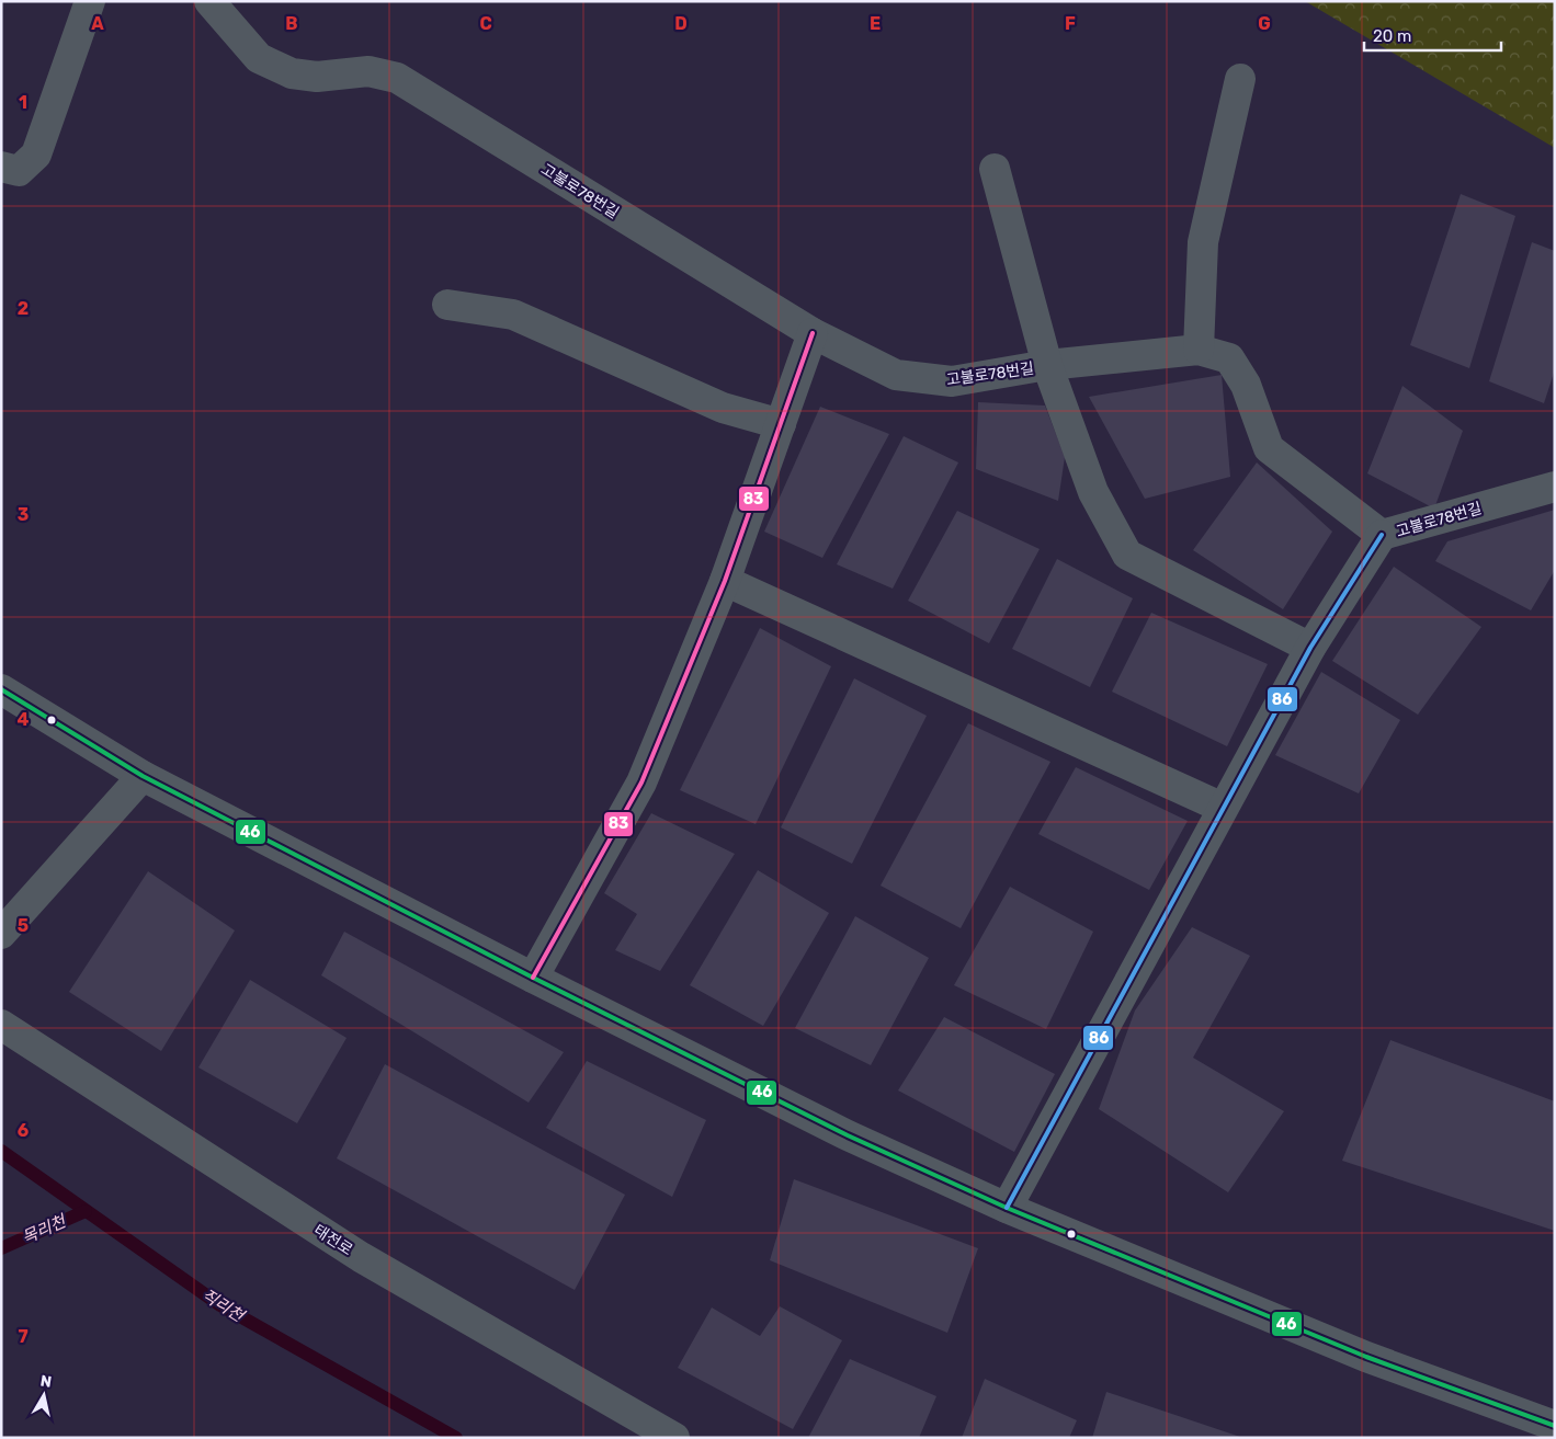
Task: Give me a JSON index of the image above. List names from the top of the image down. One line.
{"streets":{"street":["고불로78번길","태전로"]},"water":["목리천","직리천"],"lines":["transit line 83","transit line 86","transit line 46"],"scale_bar":"20 m","north":"top","grid":{"columns":["A","B","C","D","E","F","G"],"rows":["1","2","3","4","5","6","7"]}}
